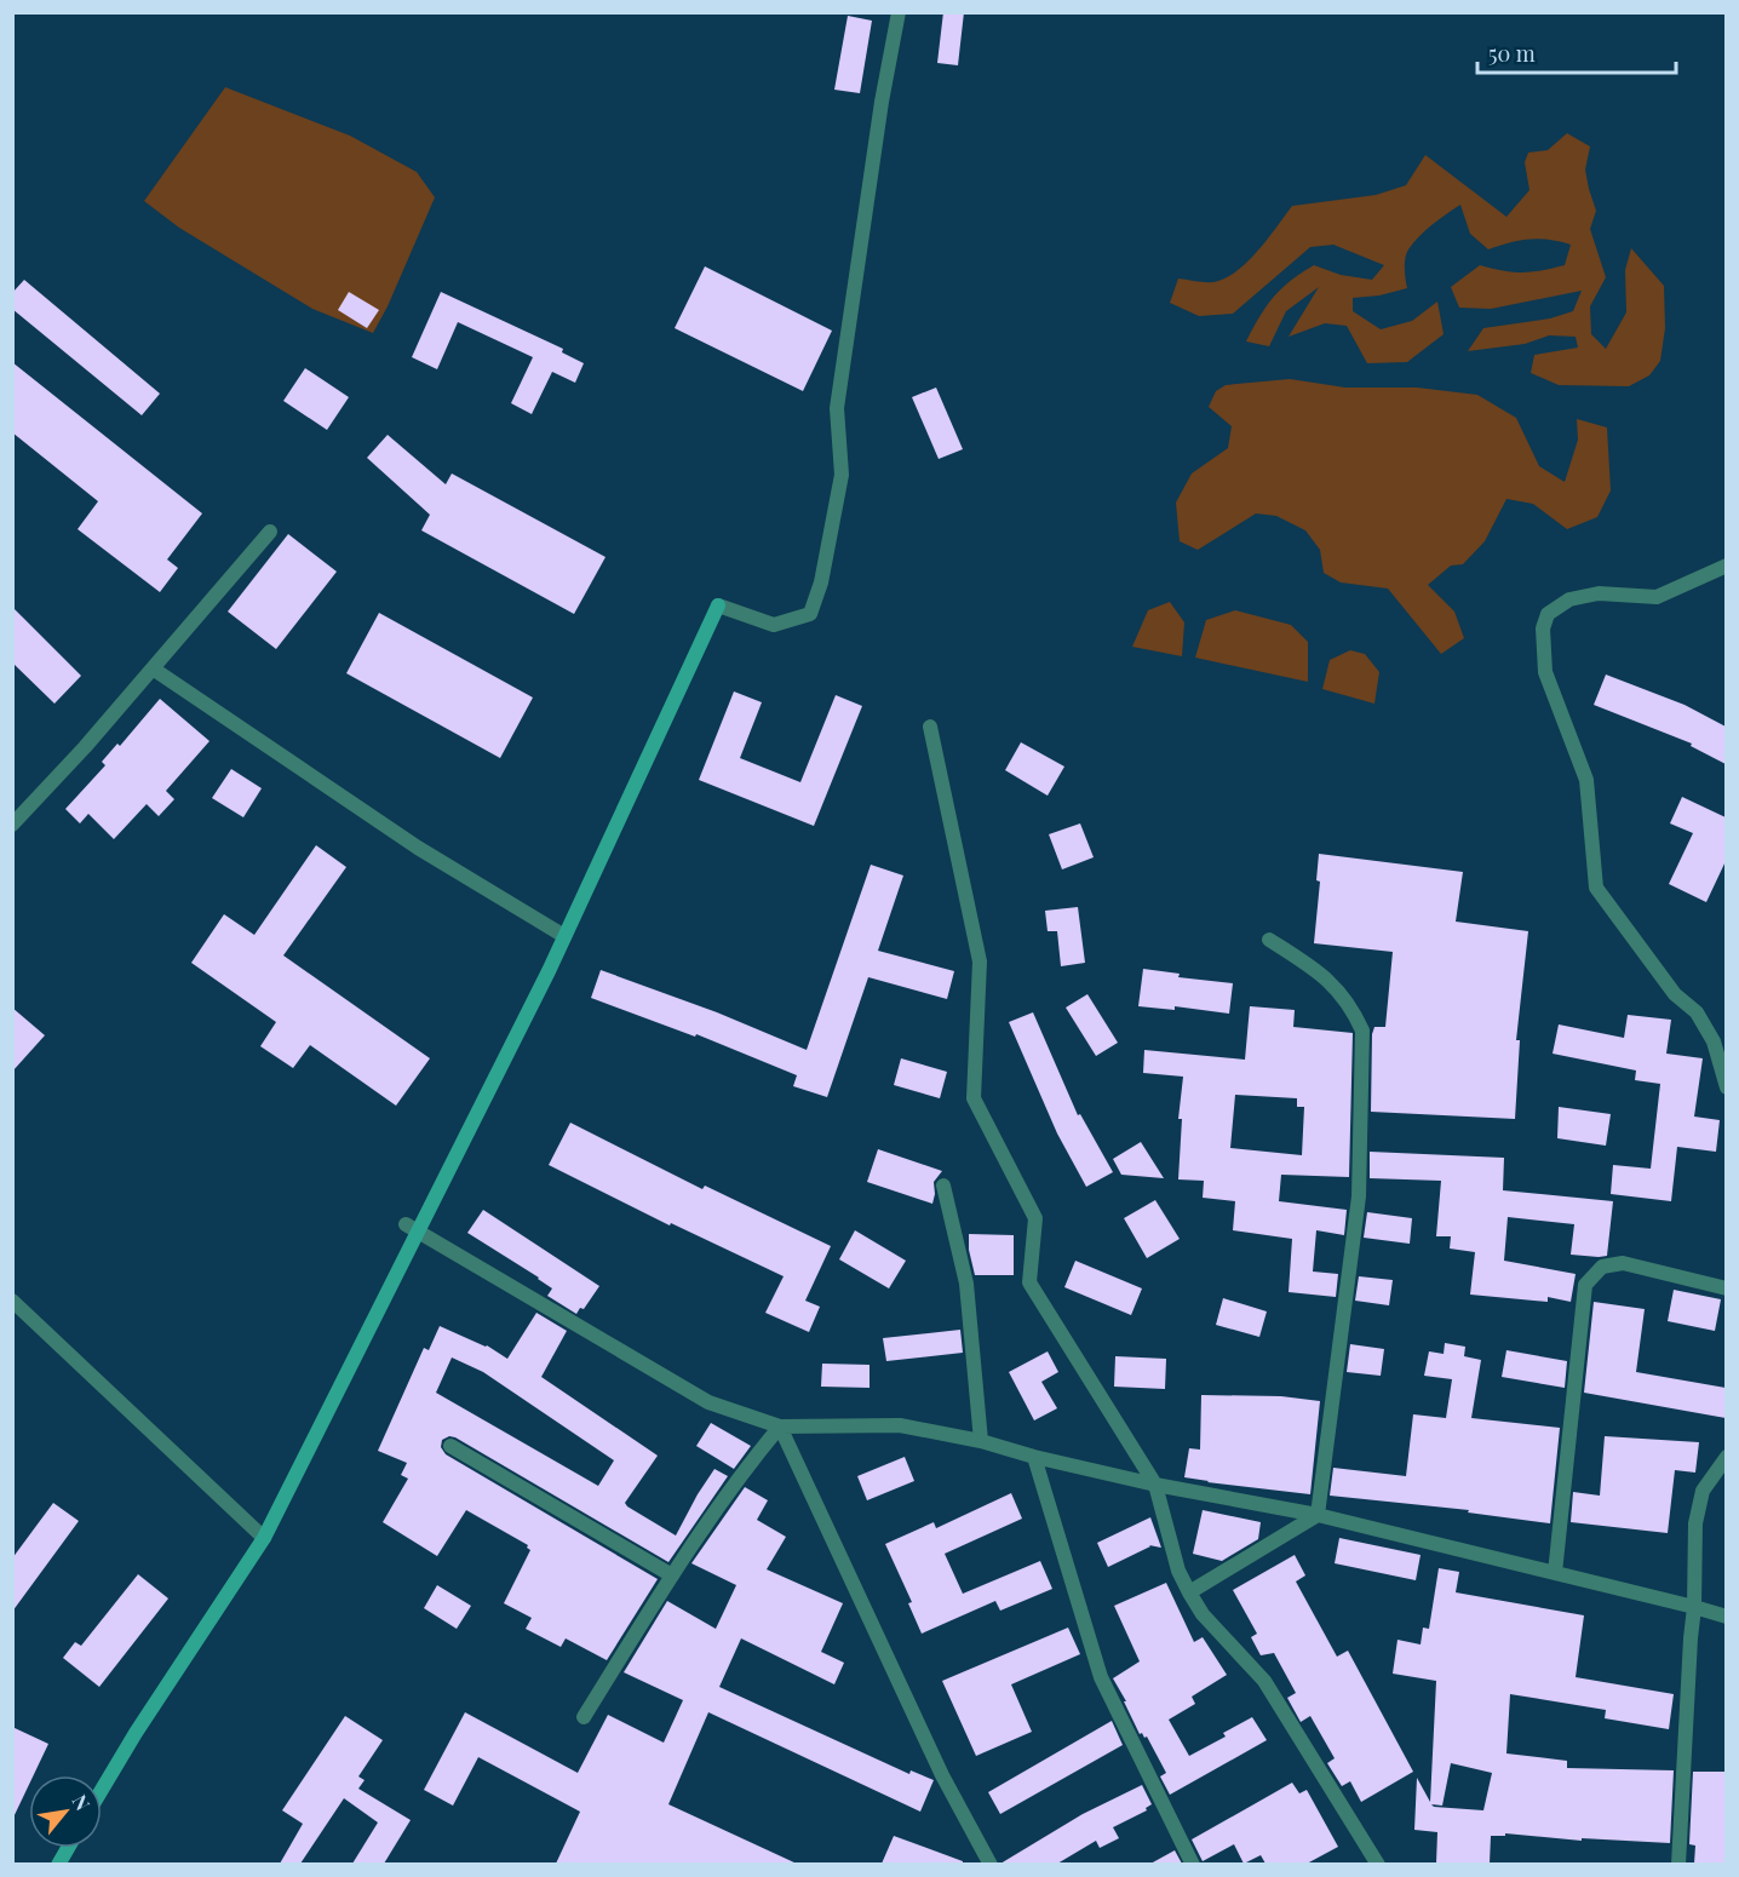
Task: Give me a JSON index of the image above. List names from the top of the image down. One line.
{"scale_bar":"50 m","north":"top right"}
